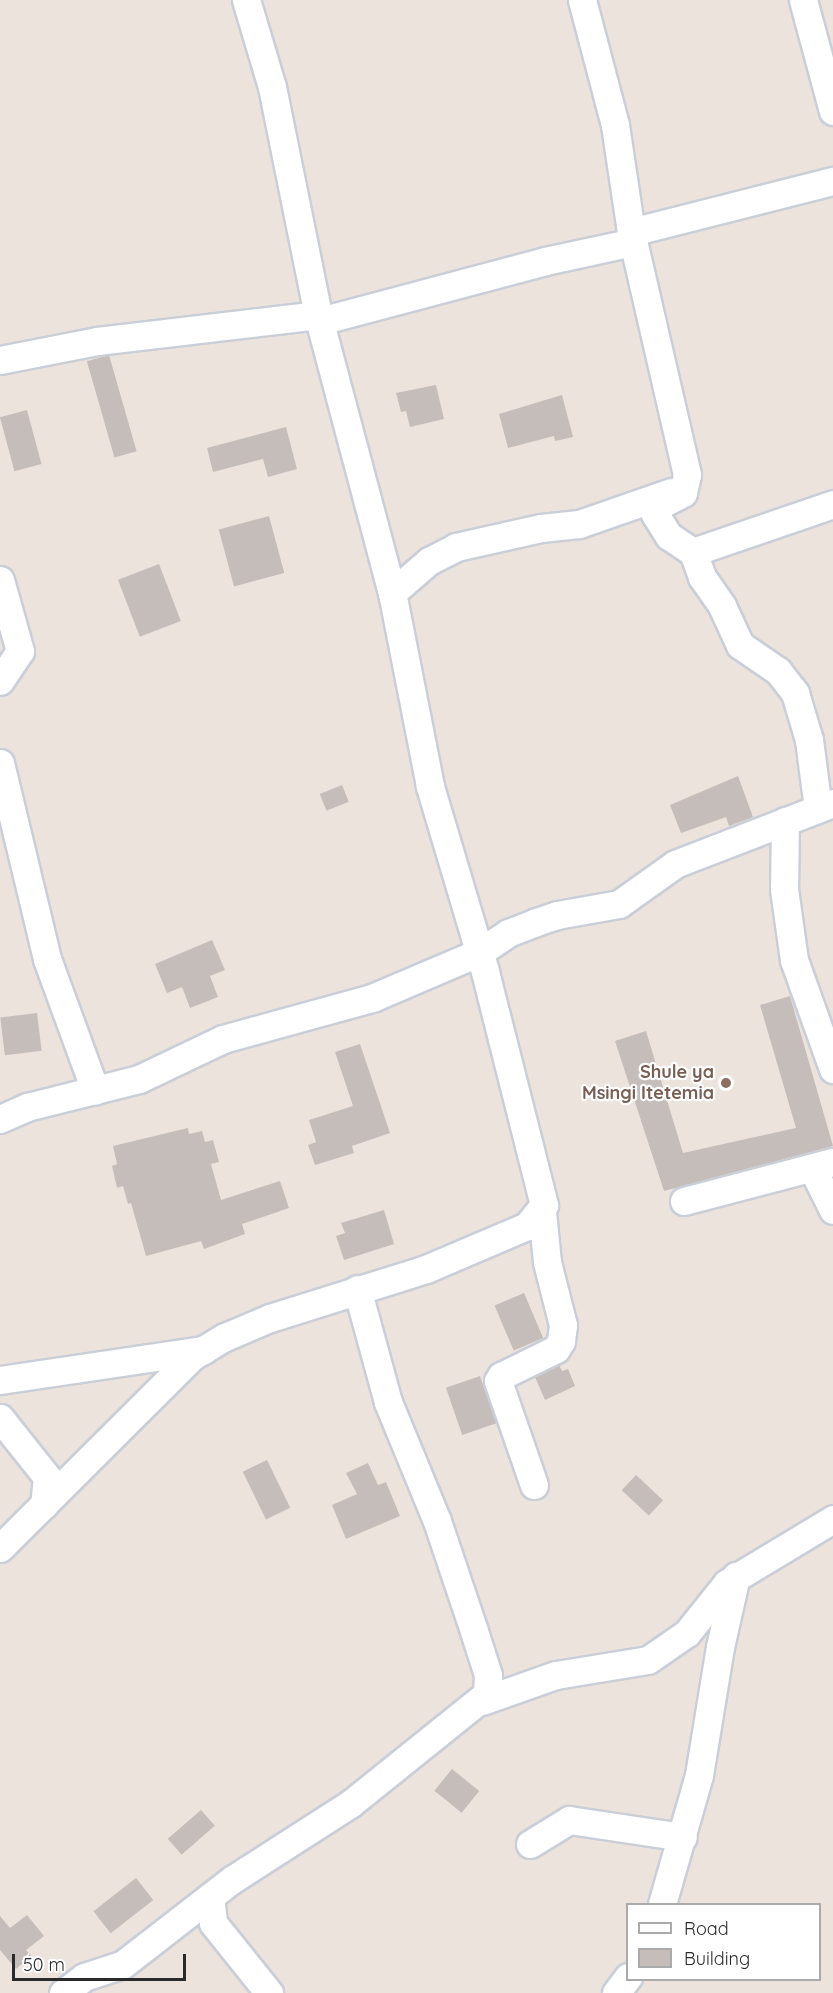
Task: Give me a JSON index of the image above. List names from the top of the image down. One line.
{"places":["Shule ya Msingi Itetemia"],"legend":["Road","Building"],"scale_bar":"50 m"}
